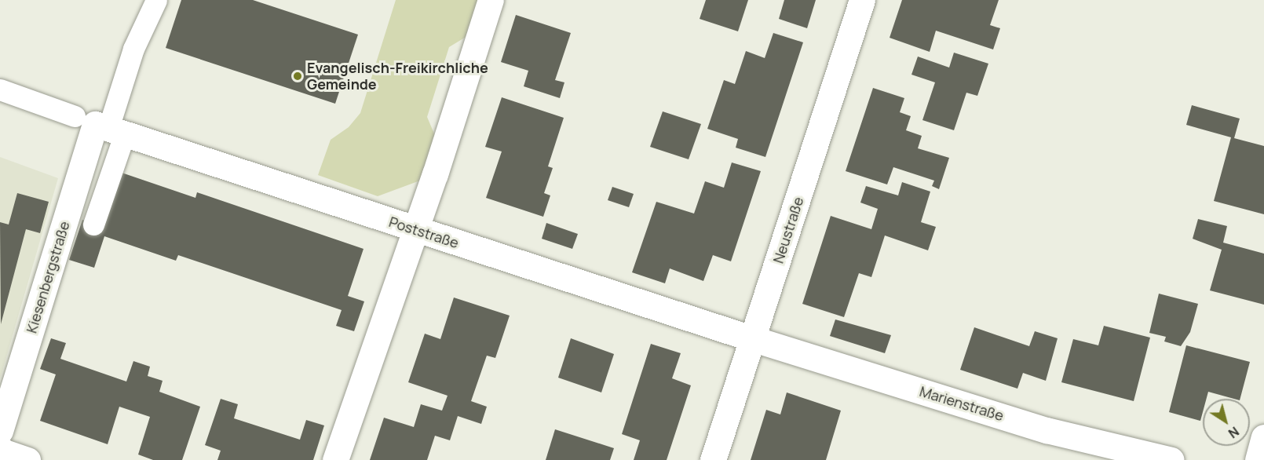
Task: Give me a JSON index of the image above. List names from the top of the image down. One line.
{"streets":{"street":["Neustraße","Poststraße","Kiesenbergstraße","Marienstraße"]},"crossings":[["Neustraße","Poststraße"],["Neustraße","Marienstraße"],["Poststraße","Kiesenbergstraße"],["Poststraße","Marienstraße"]],"places":["Evangelisch-Freikirchliche Gemeinde"],"north":"bottom right"}
